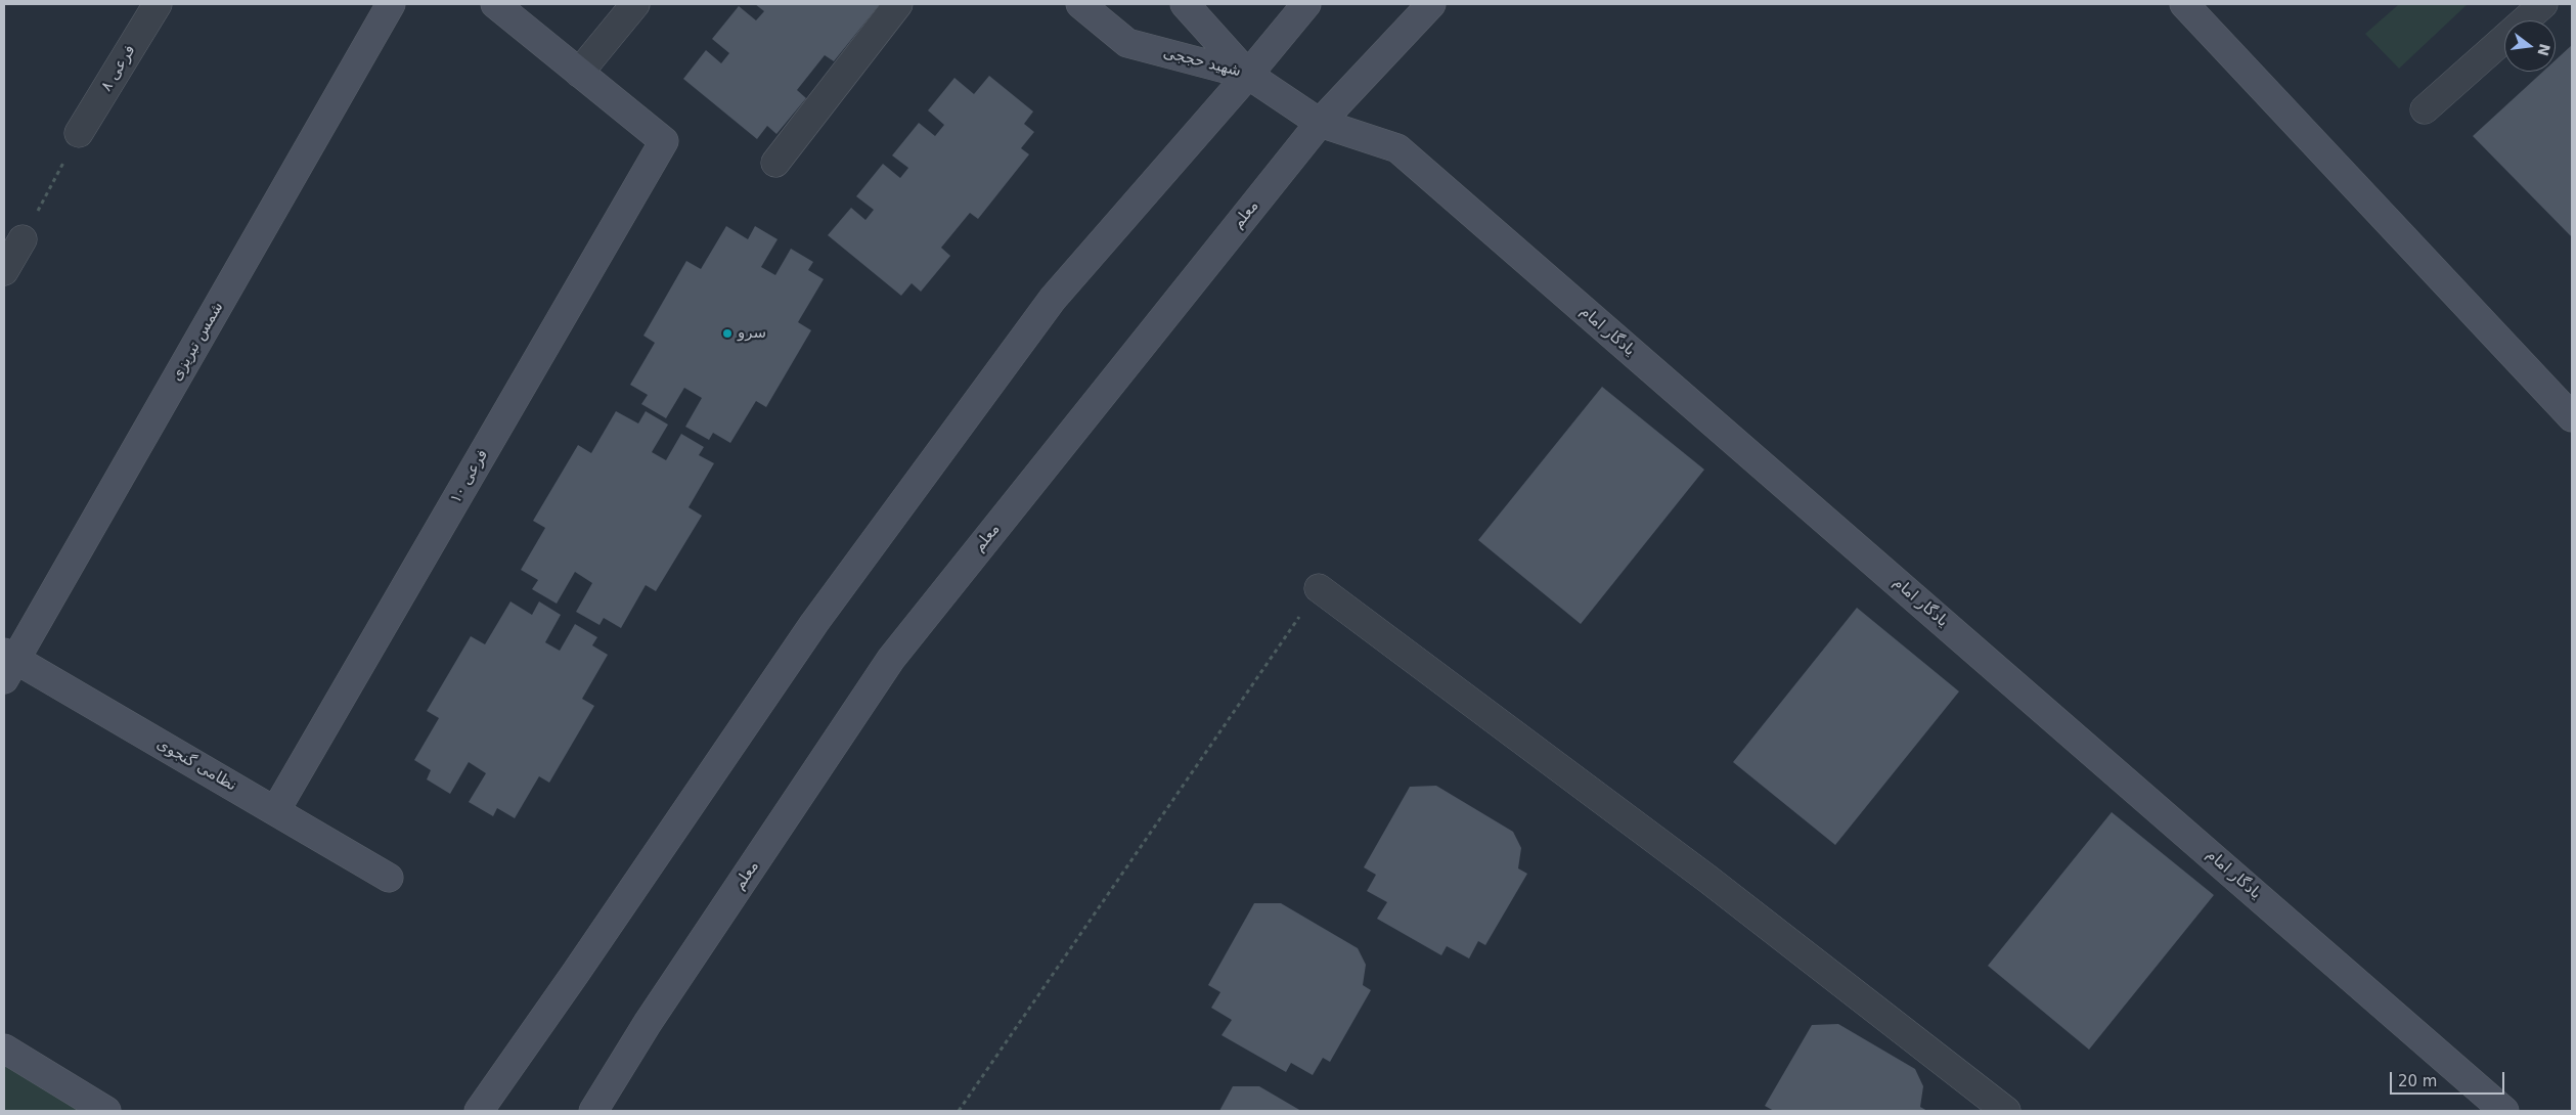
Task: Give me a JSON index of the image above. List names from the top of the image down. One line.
{"streets":{"street":["شهید حججی","فرعی ۸","معلم","یادگار امام","شمس تبریزی","فرعی ۱۰","نظامی گنجوی"]},"crossings":[["شهید حججی","یادگار امام"],["معلم","یادگار امام"],["شمس تبریزی","نظامی گنجوی"],["فرعی ۱۰","نظامی گنجوی"]],"places":["سرو"],"scale_bar":"20 m","north":"right"}
